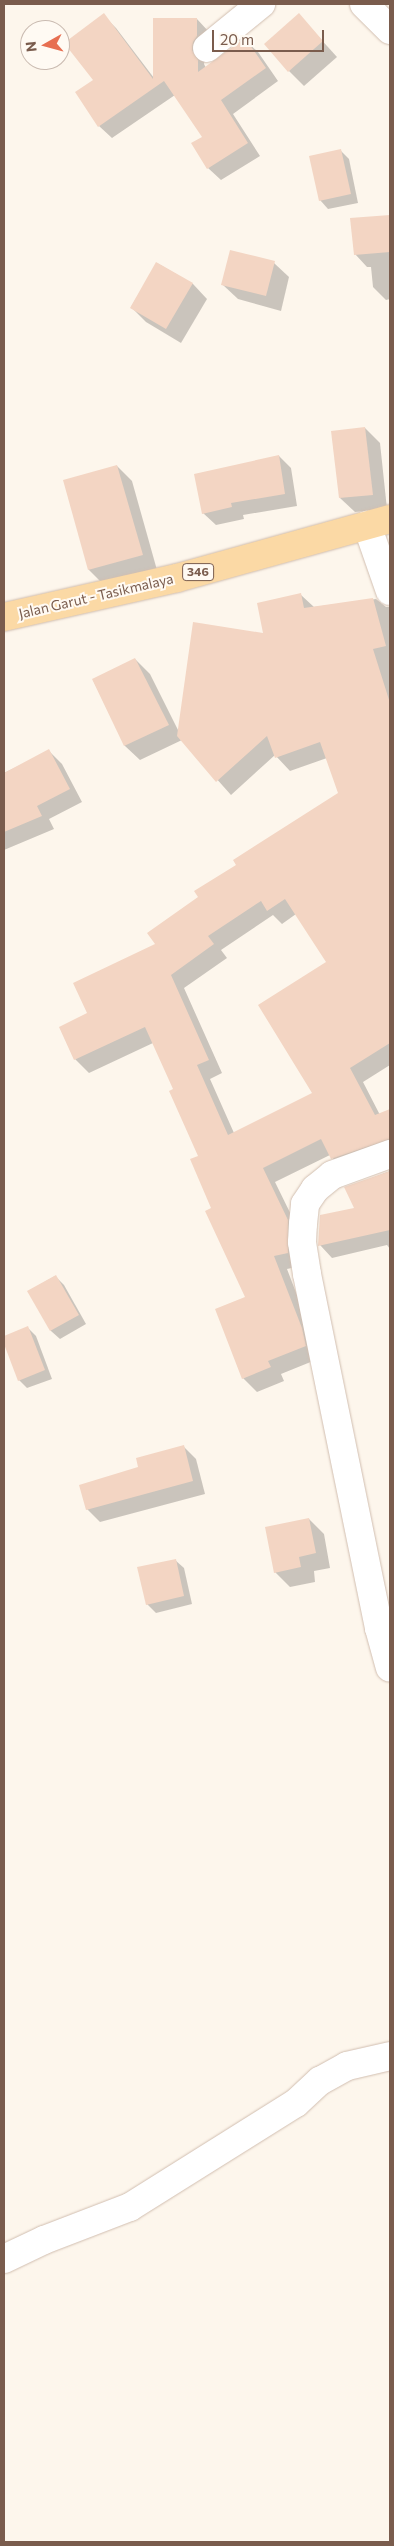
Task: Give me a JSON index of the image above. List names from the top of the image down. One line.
{"streets":{"main road":["346","Jalan Garut - Tasikmalaya"]},"scale_bar":"20 m","north":"left"}
